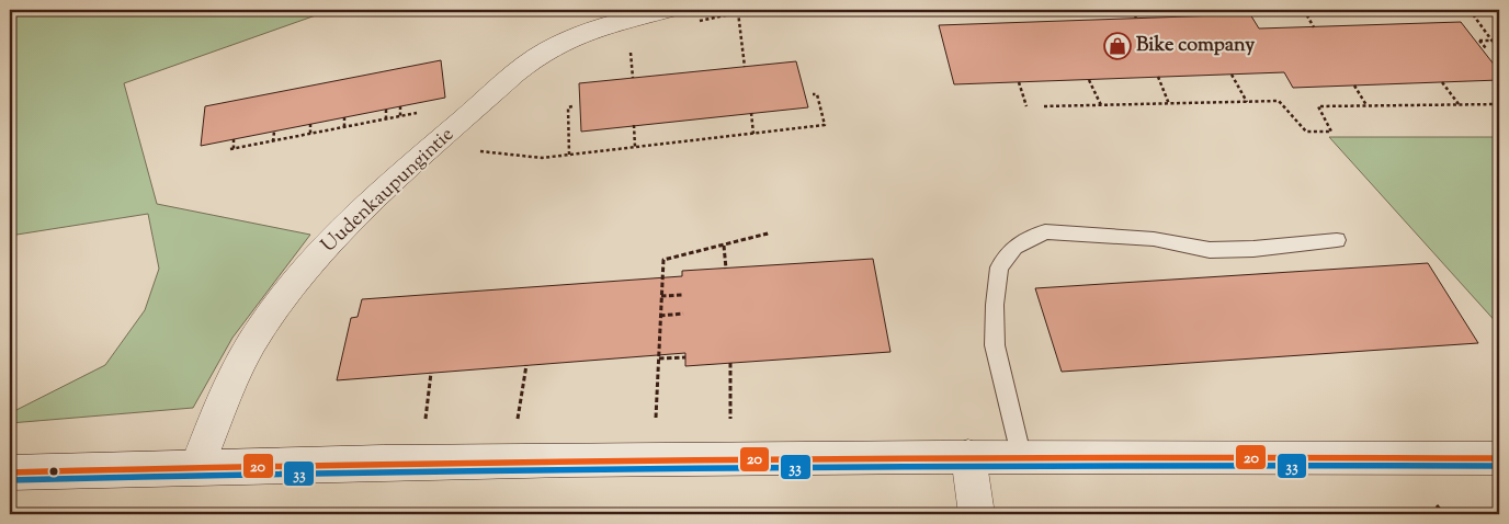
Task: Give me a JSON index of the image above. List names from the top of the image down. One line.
{"streets":{"street":["Uudenkaupungintie"]},"places":{"shop":["Bike company"]},"lines":["transit line 20","transit line 33"]}
